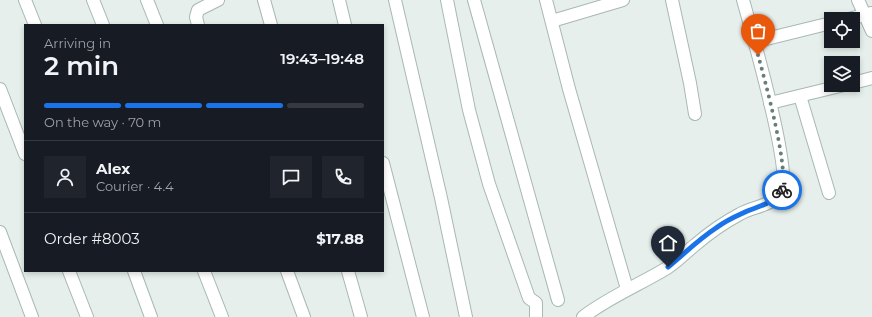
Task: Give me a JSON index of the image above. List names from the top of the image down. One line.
{"page":{"heading":["2 min","Arriving in","19:43–19:48"],"panel":["Alex","Courier · 4.4","Order #8003","$17.88"],"bar":"On the way · 70 m"}}
